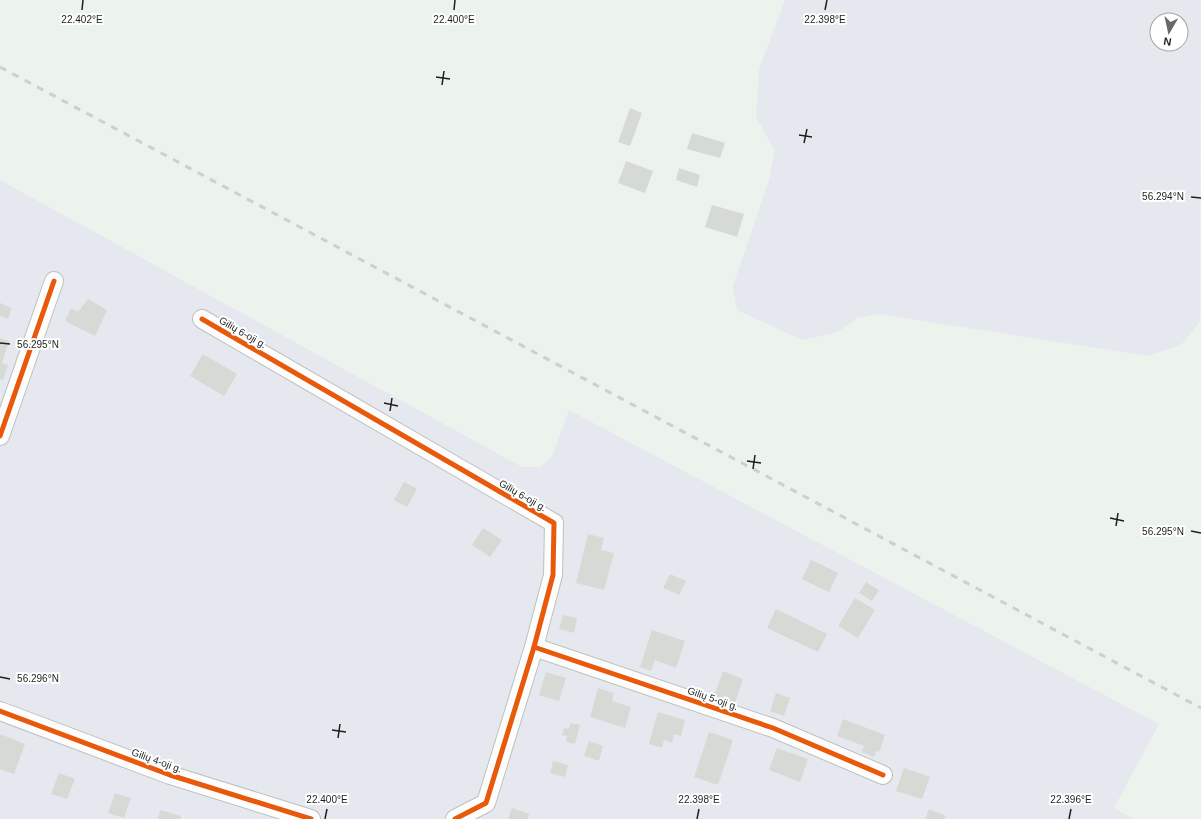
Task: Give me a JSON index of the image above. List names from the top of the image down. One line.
{"streets":{"street":["Gilių 6-oji g.","Gilių 5-oji g.","Gilių 4-oji g."]},"crossings":[["Gilių 6-oji g.","Gilių 5-oji g."]],"north":"bottom","coordinates":["22.402°E","22.400°E","22.398°E","56.294°N","56.295°N","56.296°N","22.396°E"]}
